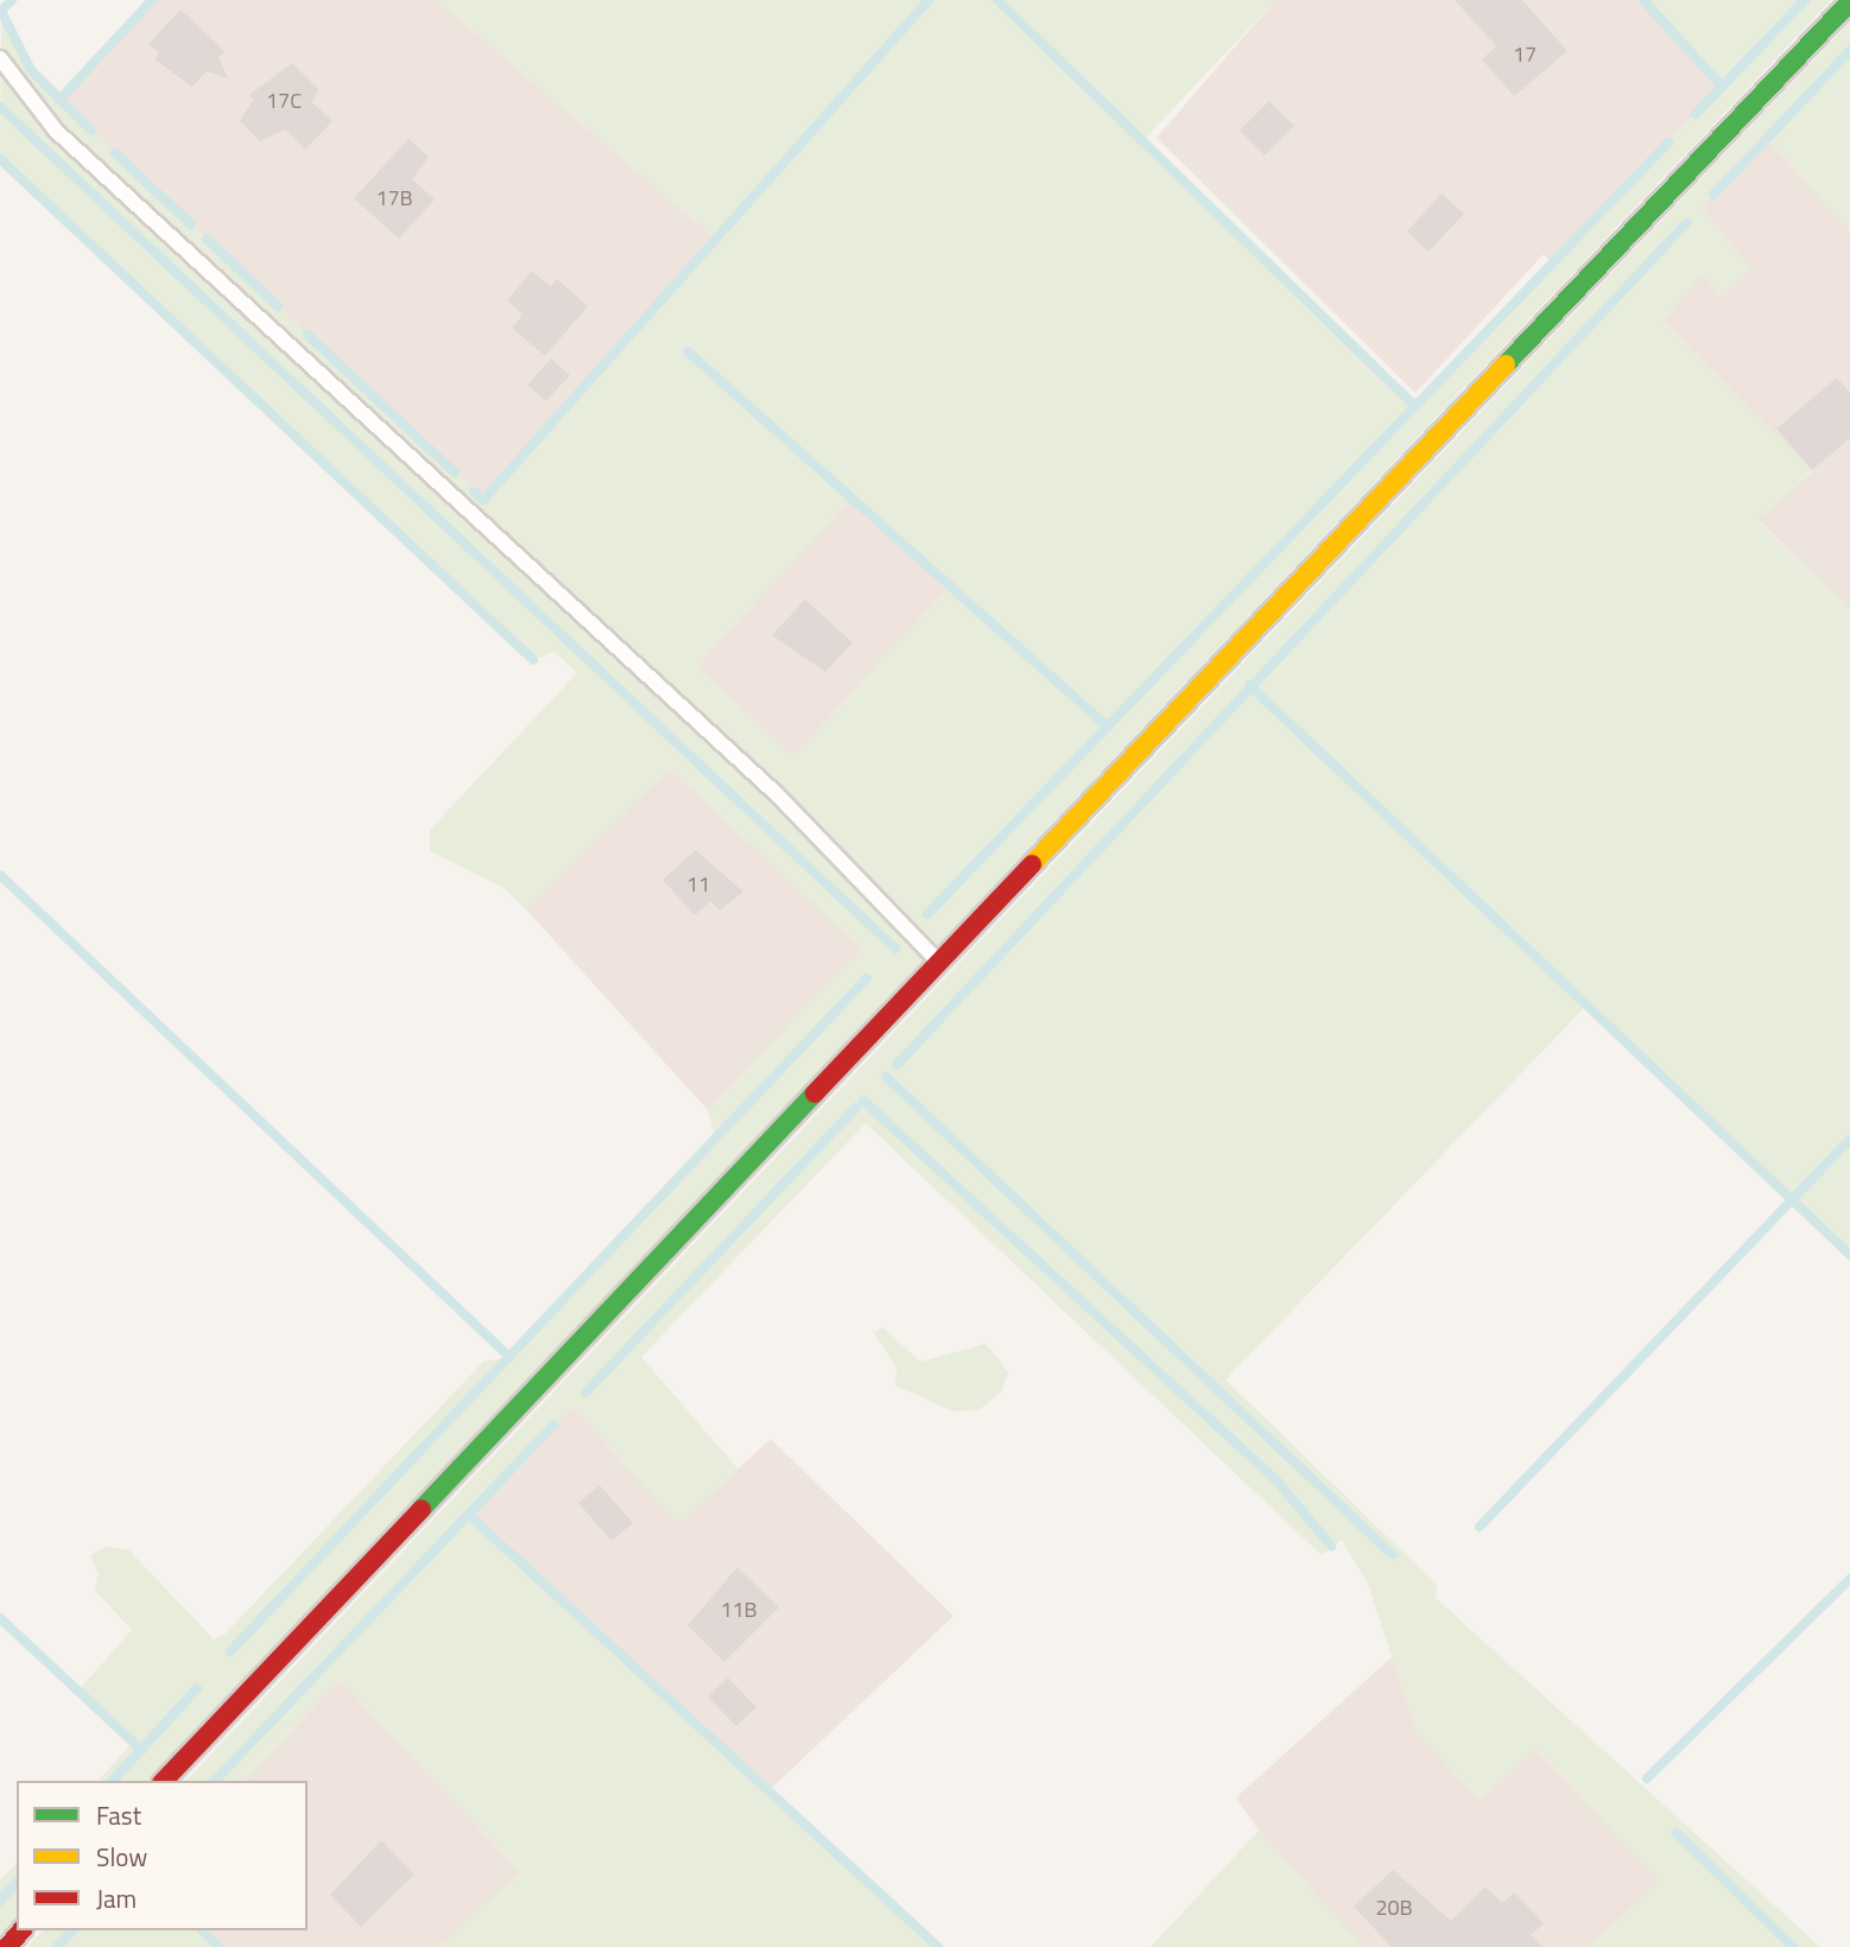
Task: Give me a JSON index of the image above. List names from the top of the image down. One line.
{"house_numbers":["17","17C","17B","11","11B","20B"],"legend":["Fast","Slow","Jam"]}
